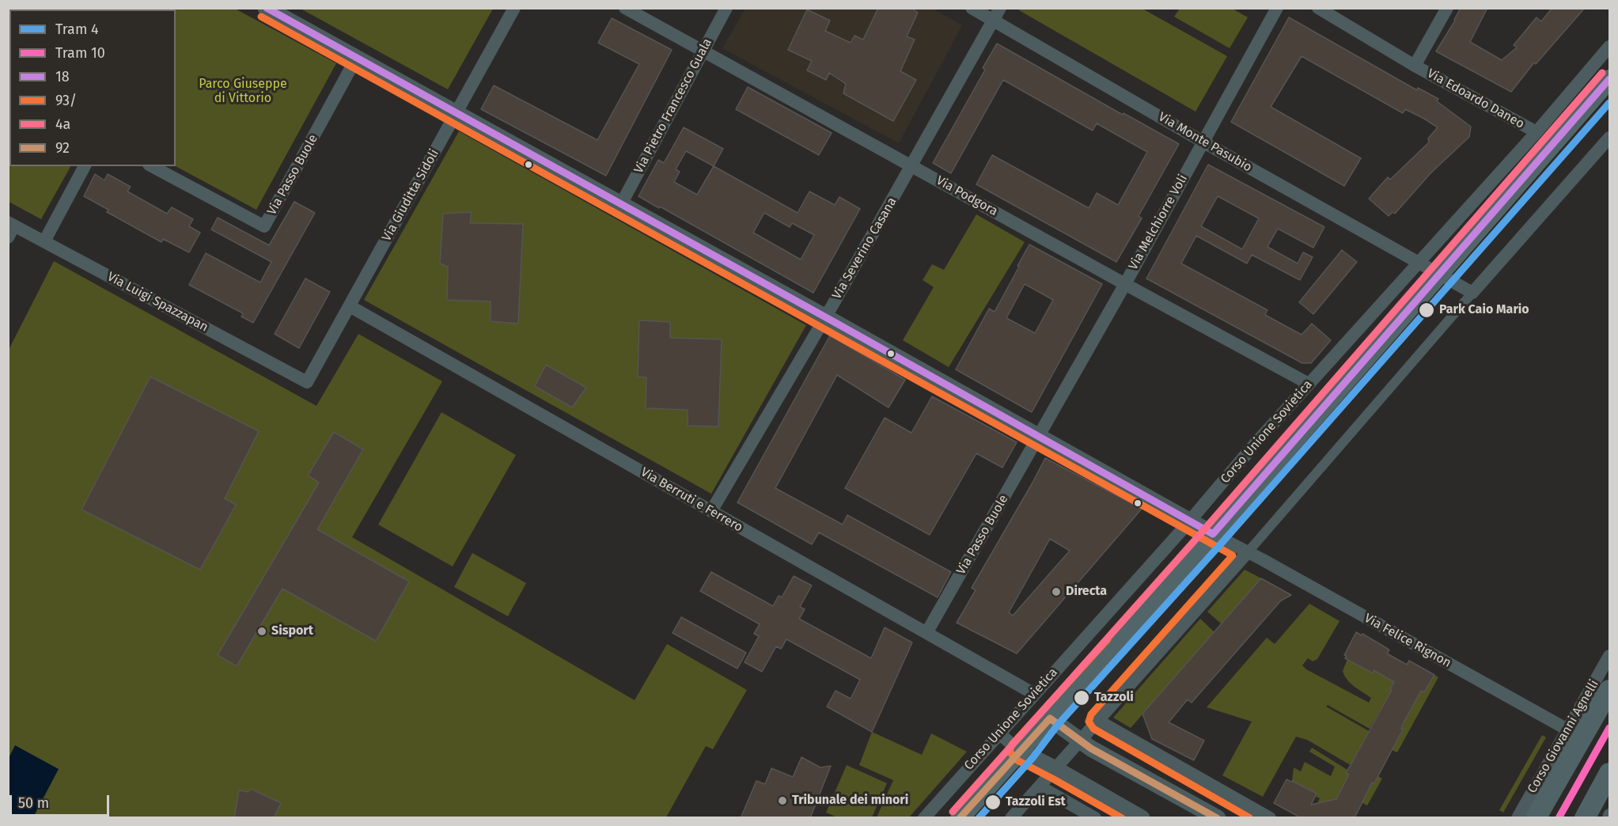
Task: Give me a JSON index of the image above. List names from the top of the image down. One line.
{"streets":{"main road":["Corso Unione Sovietica","Corso Giovanni Agnelli"],"street":["Via Edoardo Daneo","Via Pietro Francesco Guala","Via Monte Pasubio","Via Passo Buole","Via Giuditta Sidoli","Via Podgora","Via Melchiorre Voli","Via Severino Casana","Via Luigi Spazzapan","Via Berruti e Ferrero","Via Felice Rignon"]},"crossings":[["Via Edoardo Daneo","Corso Unione Sovietica"],["Via Pietro Francesco Guala","Via Podgora"],["Via Monte Pasubio","Via Melchiorre Voli"],["Via Monte Pasubio","Via Severino Casana"],["Via Monte Pasubio","Corso Unione Sovietica"],["Via Passo Buole","Via Melchiorre Voli"],["Via Passo Buole","Via Berruti e Ferrero"],["Via Giuditta Sidoli","Via Luigi Spazzapan"],["Via Giuditta Sidoli","Via Berruti e Ferrero"],["Via Podgora","Via Melchiorre Voli"],["Via Podgora","Via Severino Casana"],["Via Podgora","Corso Unione Sovietica"],["Via Severino Casana","Via Berruti e Ferrero"],["Corso Unione Sovietica","Via Berruti e Ferrero"],["Via Felice Rignon","Corso Giovanni Agnelli"]],"parks":["Parco Giuseppe di Vittorio"],"places":["Park Caio Mario","Directa","Sisport","Tazzoli","Tribunale dei minori","Tazzoli Est"],"lines":["transit line 18","transit line 93/","transit line 4a","tram line 4","transit line 92","tram line 10"],"legend":["Tram 4","Tram 10","18","93/","4a","92"],"scale_bar":"50 m"}
